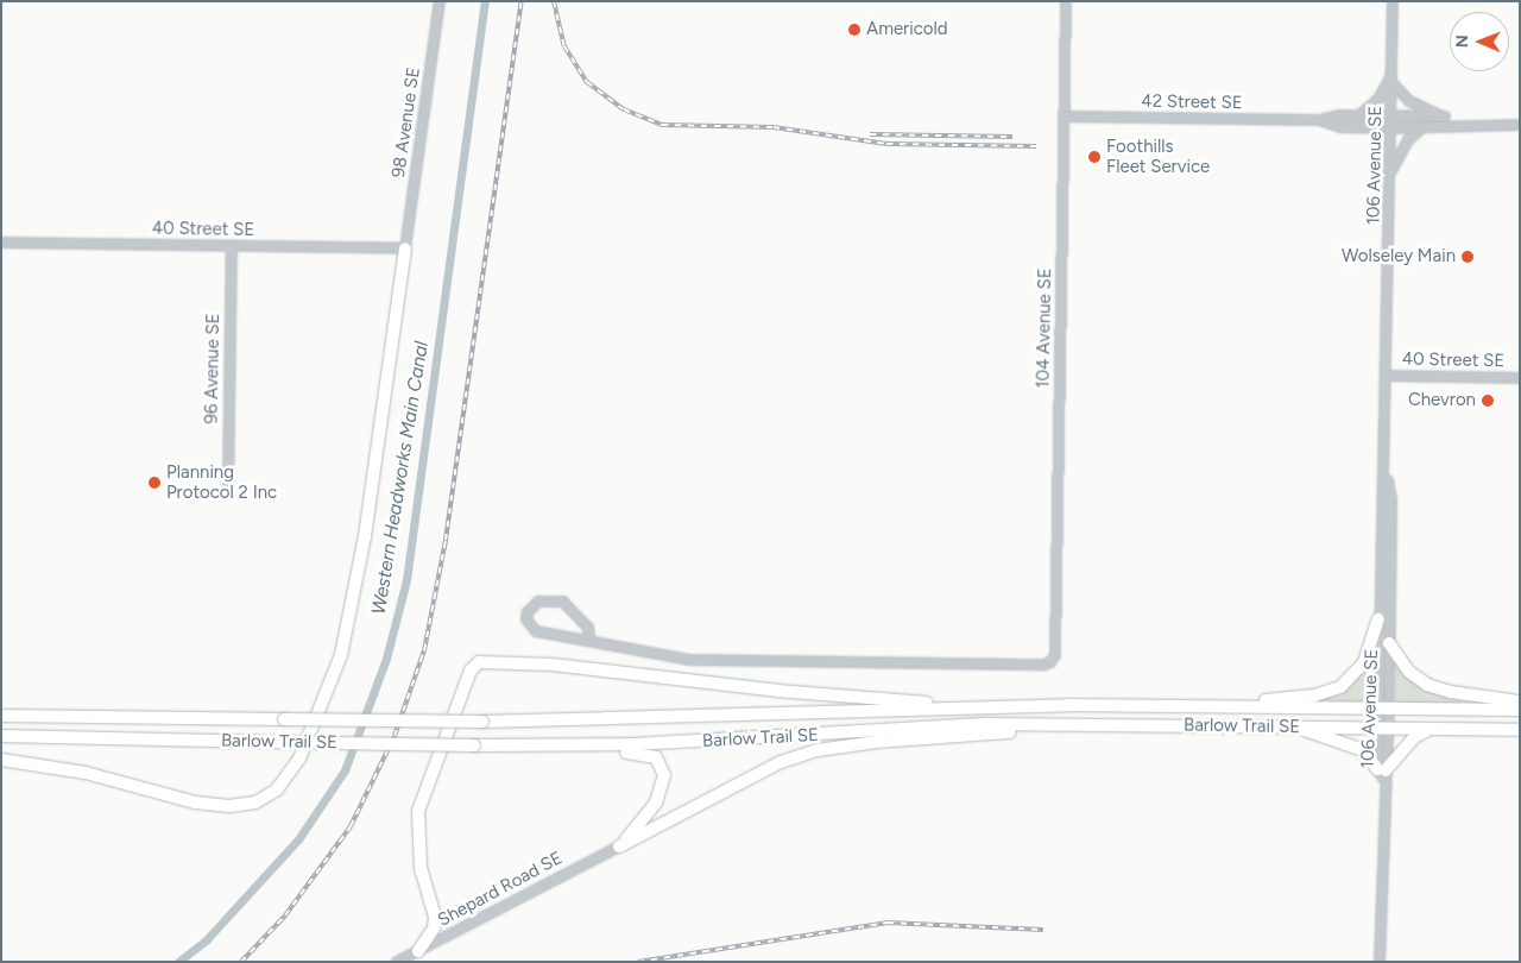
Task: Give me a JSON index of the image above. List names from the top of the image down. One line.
{"streets":{"main road":["Barlow Trail SE"],"street":["42 Street SE","98 Avenue SE","106 Avenue SE","40 Street SE","104 Avenue SE","96 Avenue SE","Shepard Road SE"]},"crossings":[["42 Street SE","106 Avenue SE"],["42 Street SE","104 Avenue SE"],["98 Avenue SE","40 Street SE"],["106 Avenue SE","40 Street SE"],["106 Avenue SE","Barlow Trail SE"],["40 Street SE","96 Avenue SE"]],"water":["Western Headworks Main Canal"],"places":["Americold","Foothills Fleet Service","Wolseley Main","Chevron","Planning Protocol 2 Inc"],"north":"left"}
